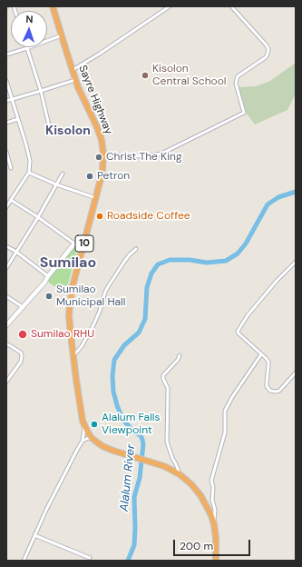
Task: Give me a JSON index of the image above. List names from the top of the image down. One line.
{"streets":{"highway":["Sayre Highway","10"]},"districts":["Kisolon","Sumilao"],"water":["Alalum River"],"places":["Kisolon Central School","Christ The King","Petron","Roadside Coffee","Sumilao Municipal Hall","Sumilao RHU","Alalum Falls Viewpoint"],"scale_bar":"200 m","north":"top"}
